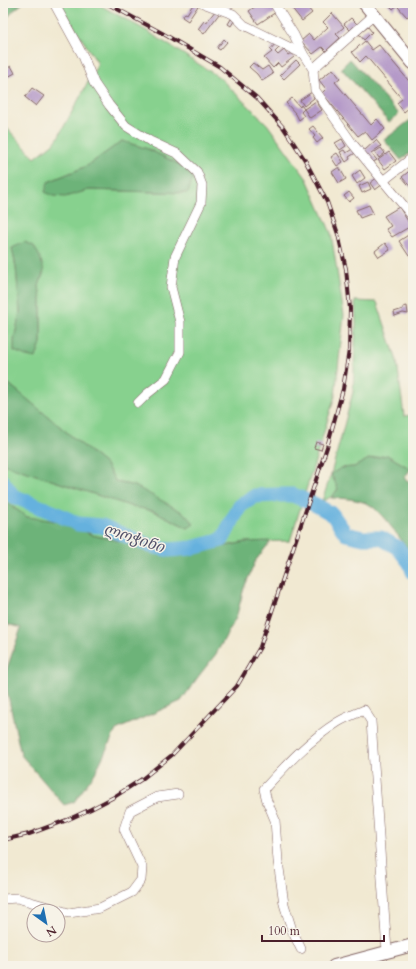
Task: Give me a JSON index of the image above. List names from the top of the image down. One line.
{"water":["ლოჭინი"],"scale_bar":"100 m","north":"bottom right"}
